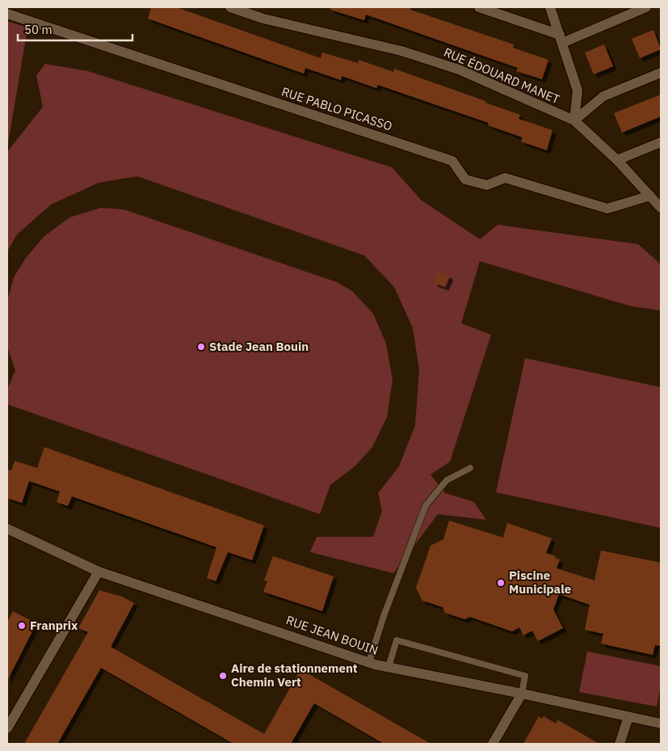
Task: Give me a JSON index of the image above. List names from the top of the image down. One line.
{"streets":{"street":["RUE ÉDOUARD MANET","RUE PABLO PICASSO","RUE JEAN BOUIN"]},"crossings":[["RUE ÉDOUARD MANET","RUE PABLO PICASSO"]],"places":["Stade Jean Bouin","Piscine Municipale","Franprix","Aire de stationnement Chemin Vert"],"scale_bar":"50 m"}
